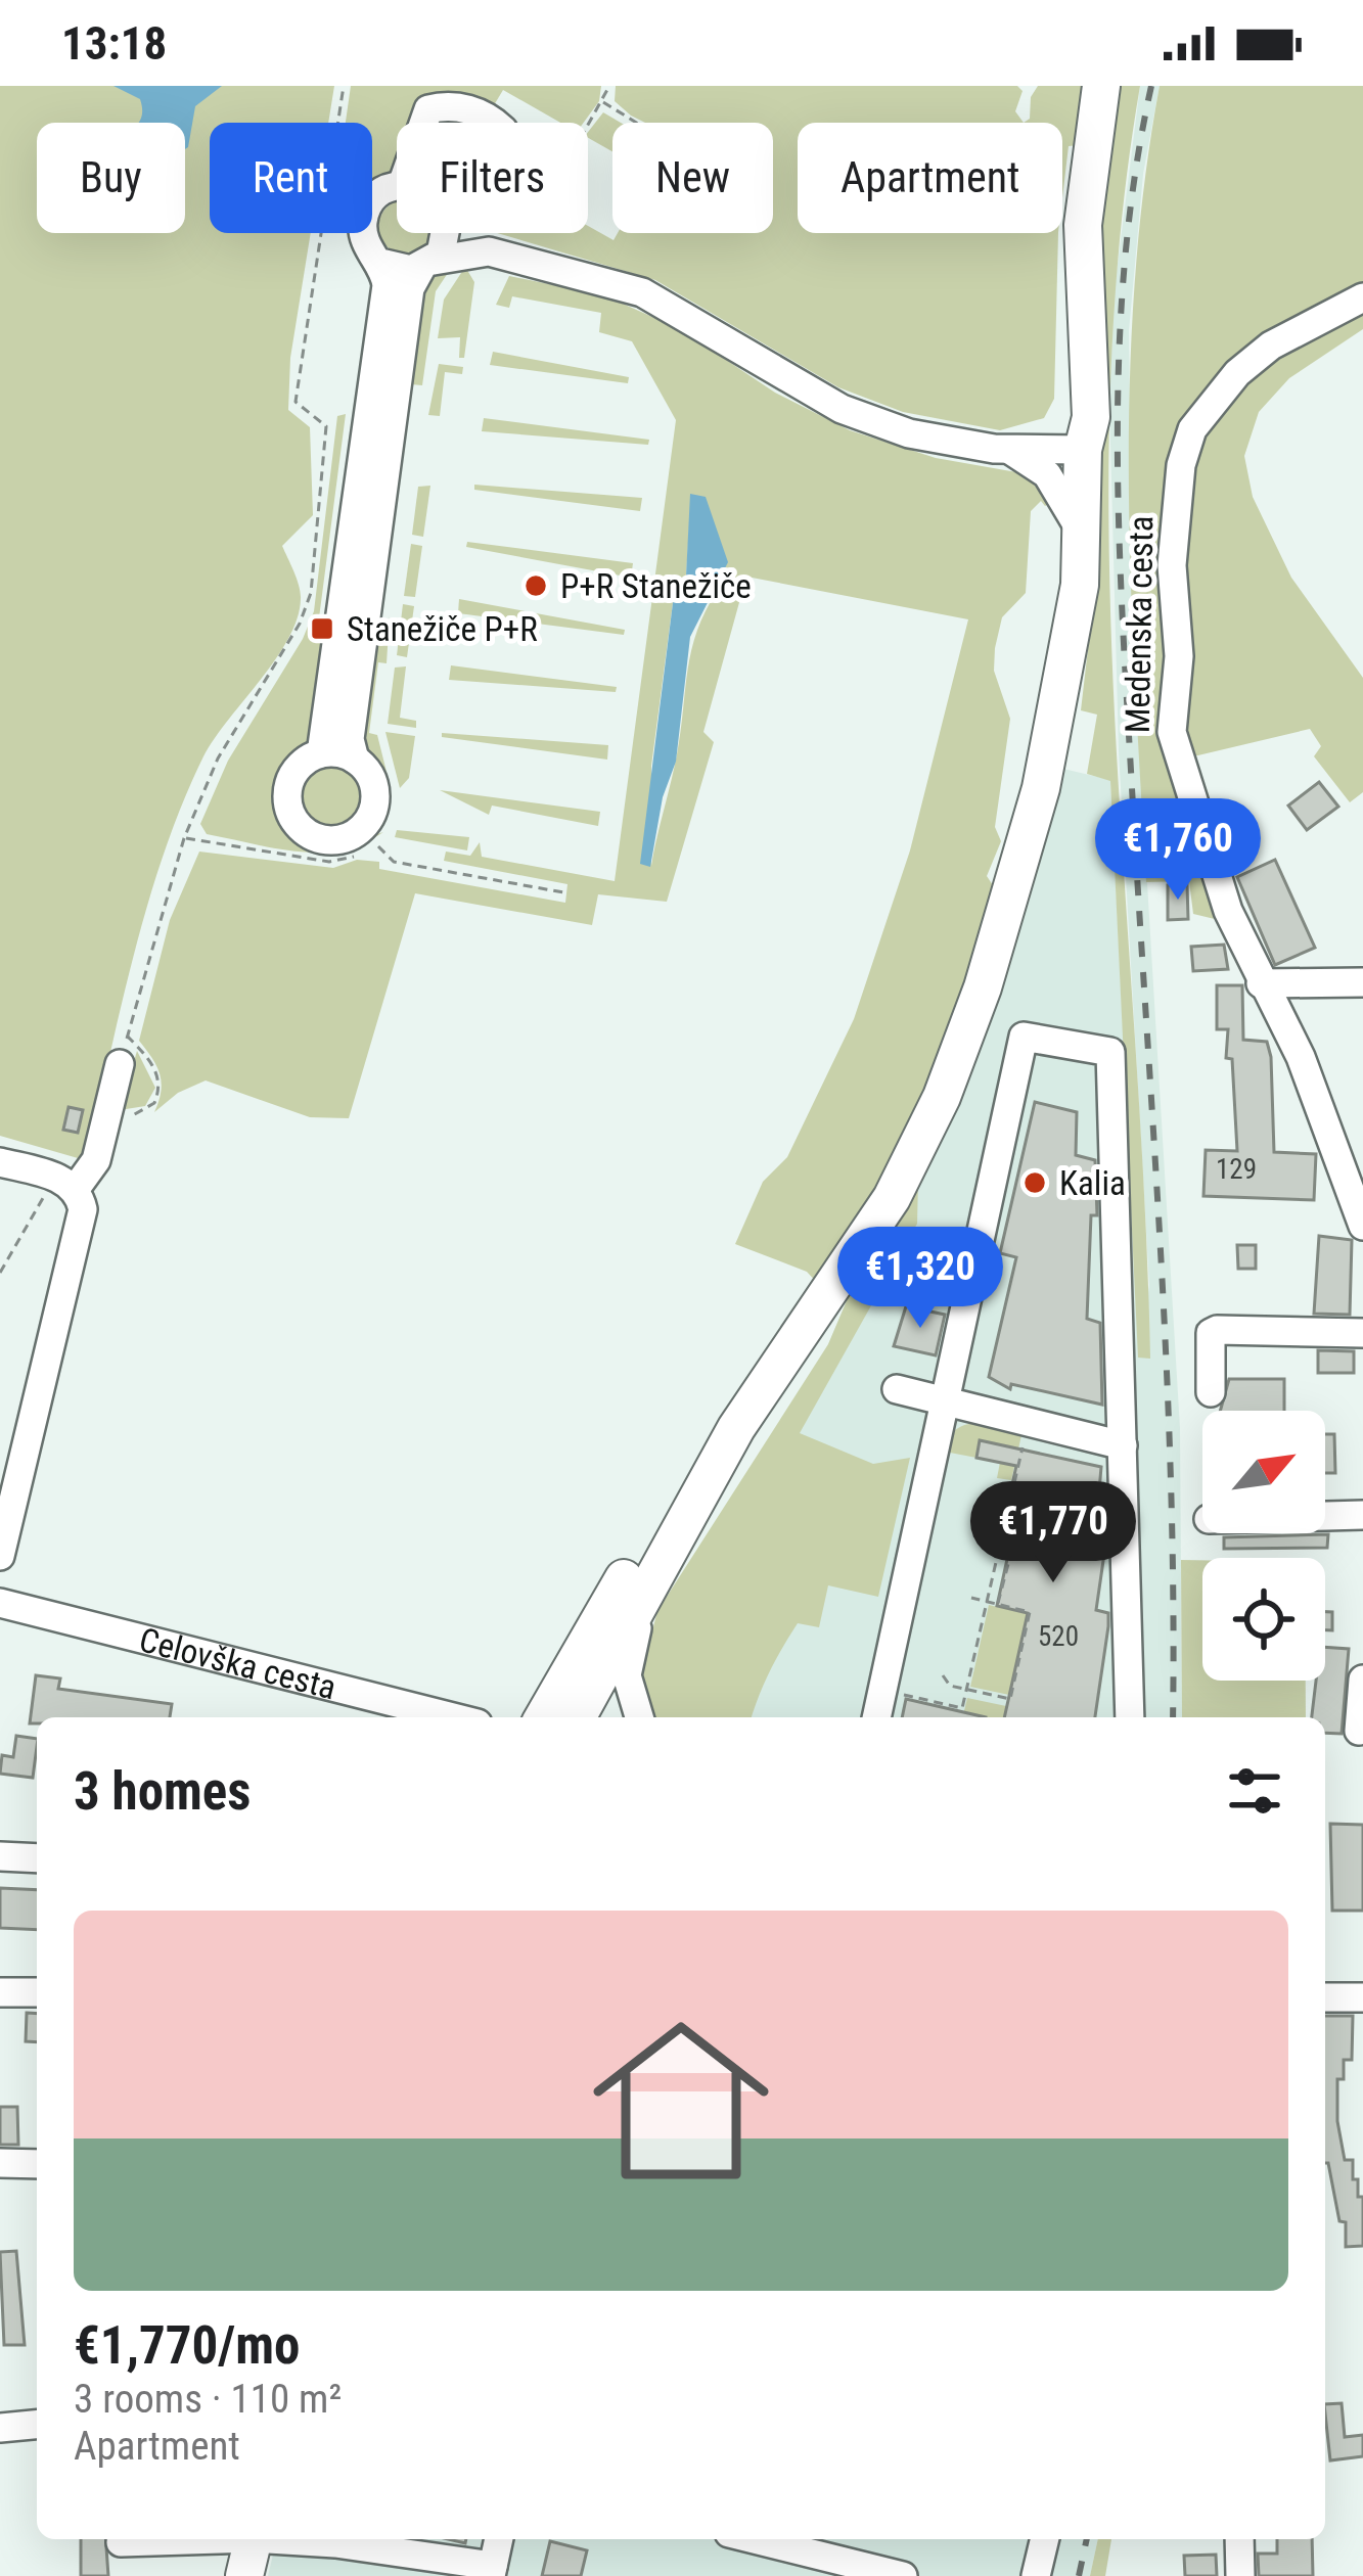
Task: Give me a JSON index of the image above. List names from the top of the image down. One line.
{"streets":{"street":["Medenska cesta","Celovška cesta"]},"places":{"other":["P+R Stanežiče","Kalia"],"transit":["Stanežiče P+R"]},"house_numbers":["129","520"],"north":"top right","page":{"status":"13:18","chip":["Buy","Rent","Filters","New","Apartment"],"price":["€1,760","€1,320","€1,770"],"heading":"3 homes","list":[{"name":"€1,770/mo","note":"3 rooms · 110 m² · Apartment"}]}}
